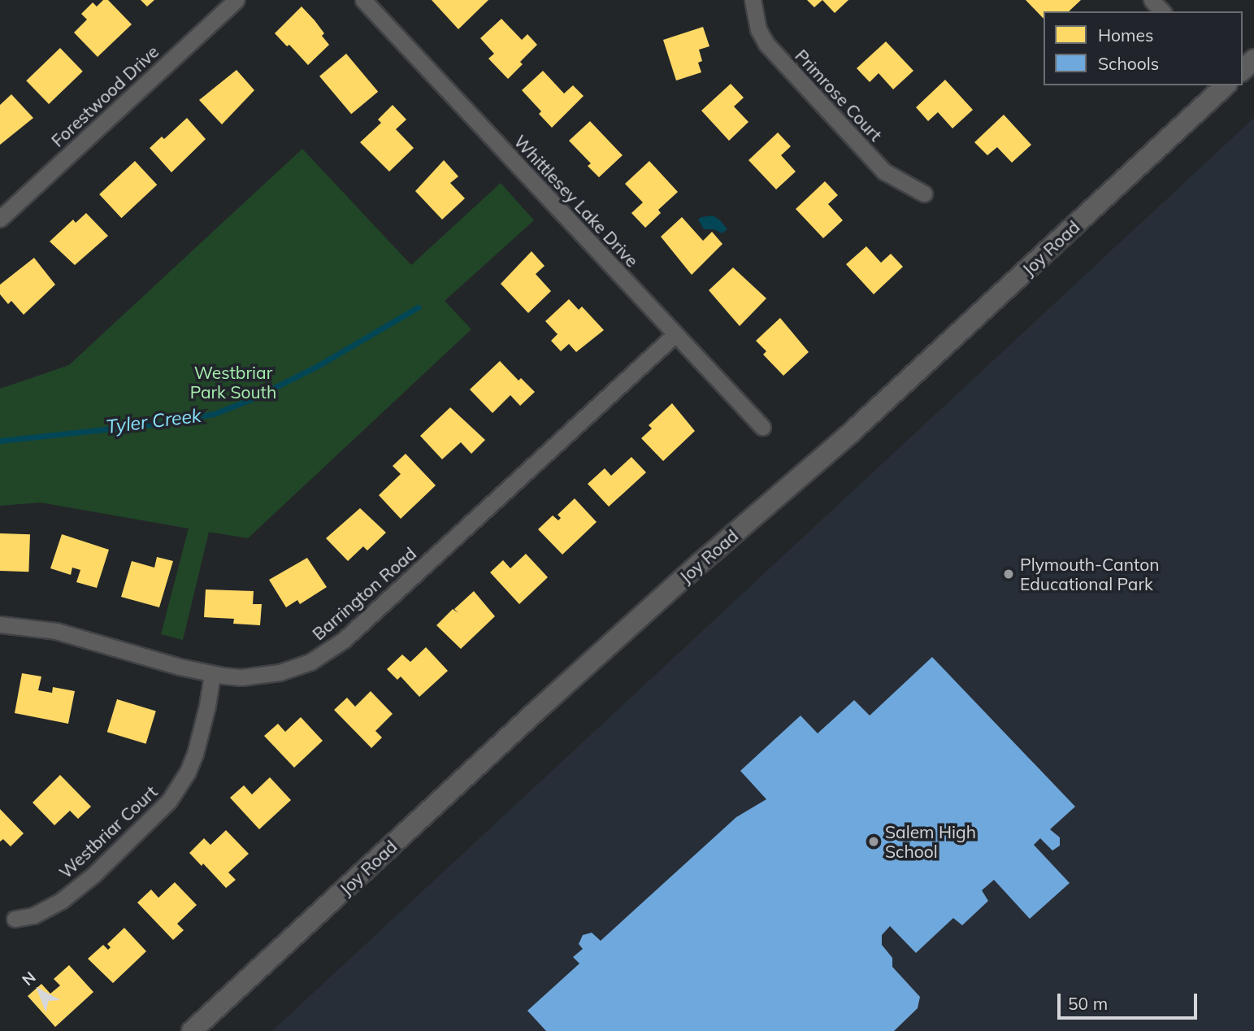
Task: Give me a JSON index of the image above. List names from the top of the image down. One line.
{"streets":{"street":["Primrose Court","Forestwood Drive","Whittlesey Lake Drive","Joy Road","Barrington Road","Westbriar Court"]},"crossings":[["Whittlesey Lake Drive","Barrington Road"],["Barrington Road","Westbriar Court"]],"water":["Tyler Creek"],"parks":["Westbriar Park South"],"places":["Plymouth-Canton Educational Park","Salem High School"],"legend":["Homes","Schools"],"scale_bar":"50 m","north":"top left"}
